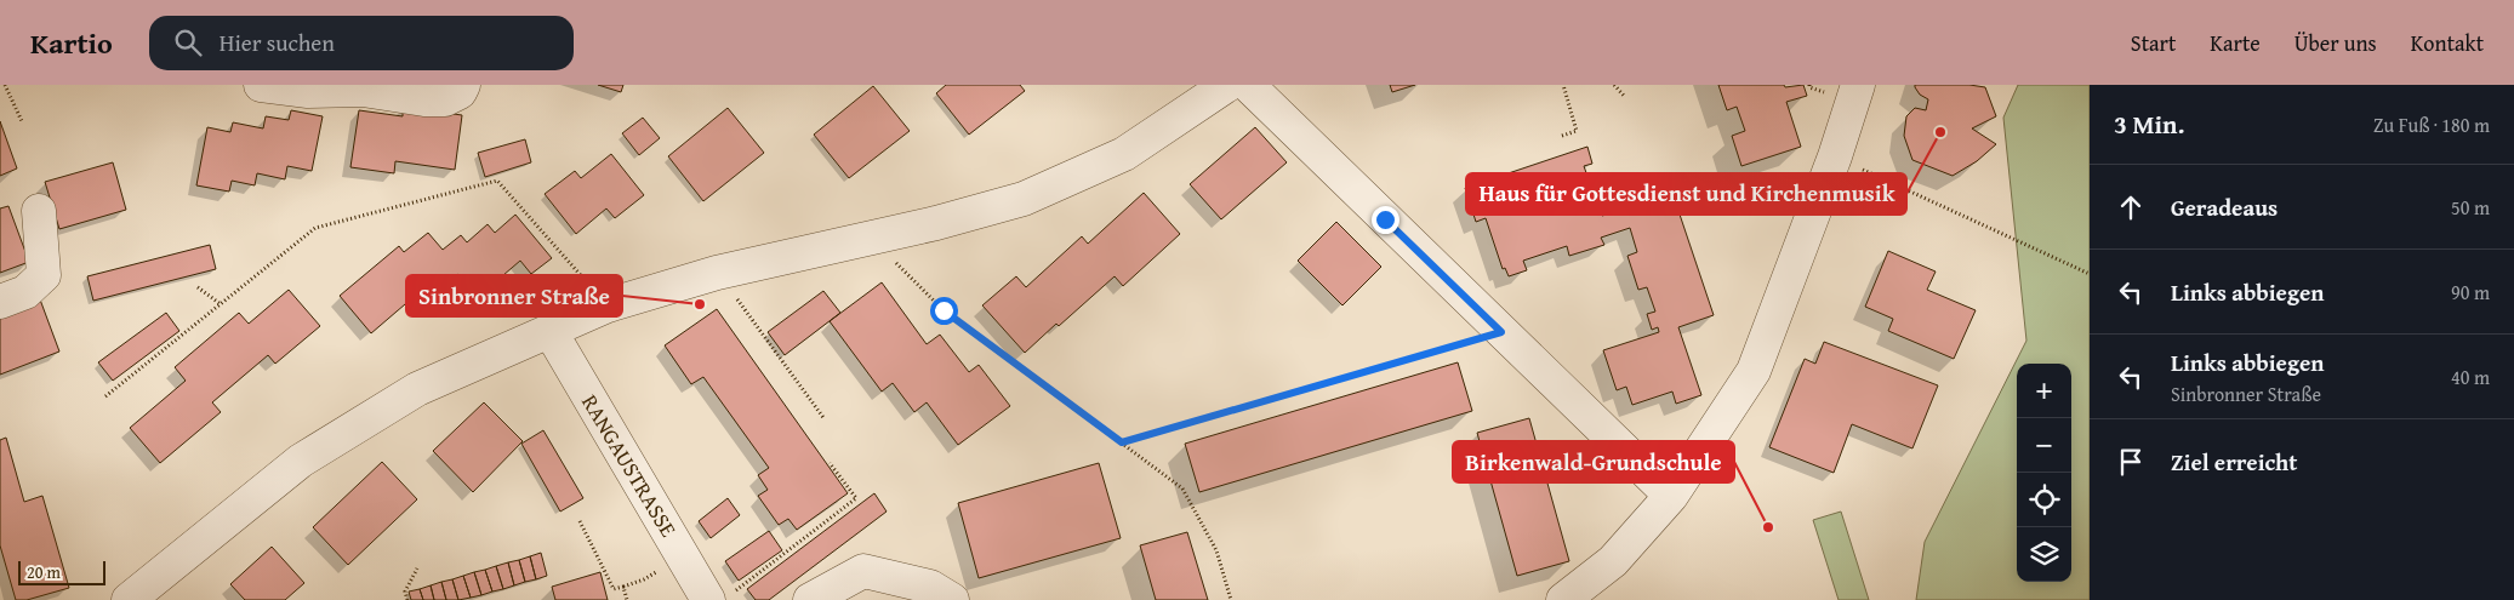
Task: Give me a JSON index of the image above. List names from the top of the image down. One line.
{"streets":{"street":["RANGAUSTRASSE"]},"places":["Haus für Gottesdienst und Kirchenmusik","Sinbronner Straße","Birkenwald-Grundschule"],"scale_bar":"20 m","page":{"header":"Kartio","search":"Hier suchen","nav":["Start","Karte","Über uns","Kontakt"],"heading":["3 Min.","Zu Fuß · 180 m"],"list":[["Geradeaus","50 m"],["Links abbiegen","90 m"],["Links abbiegen","Sinbronner Straße","40 m"],"Ziel erreicht"],"map_buttons":["+","−"],"scale":"20 m"}}
